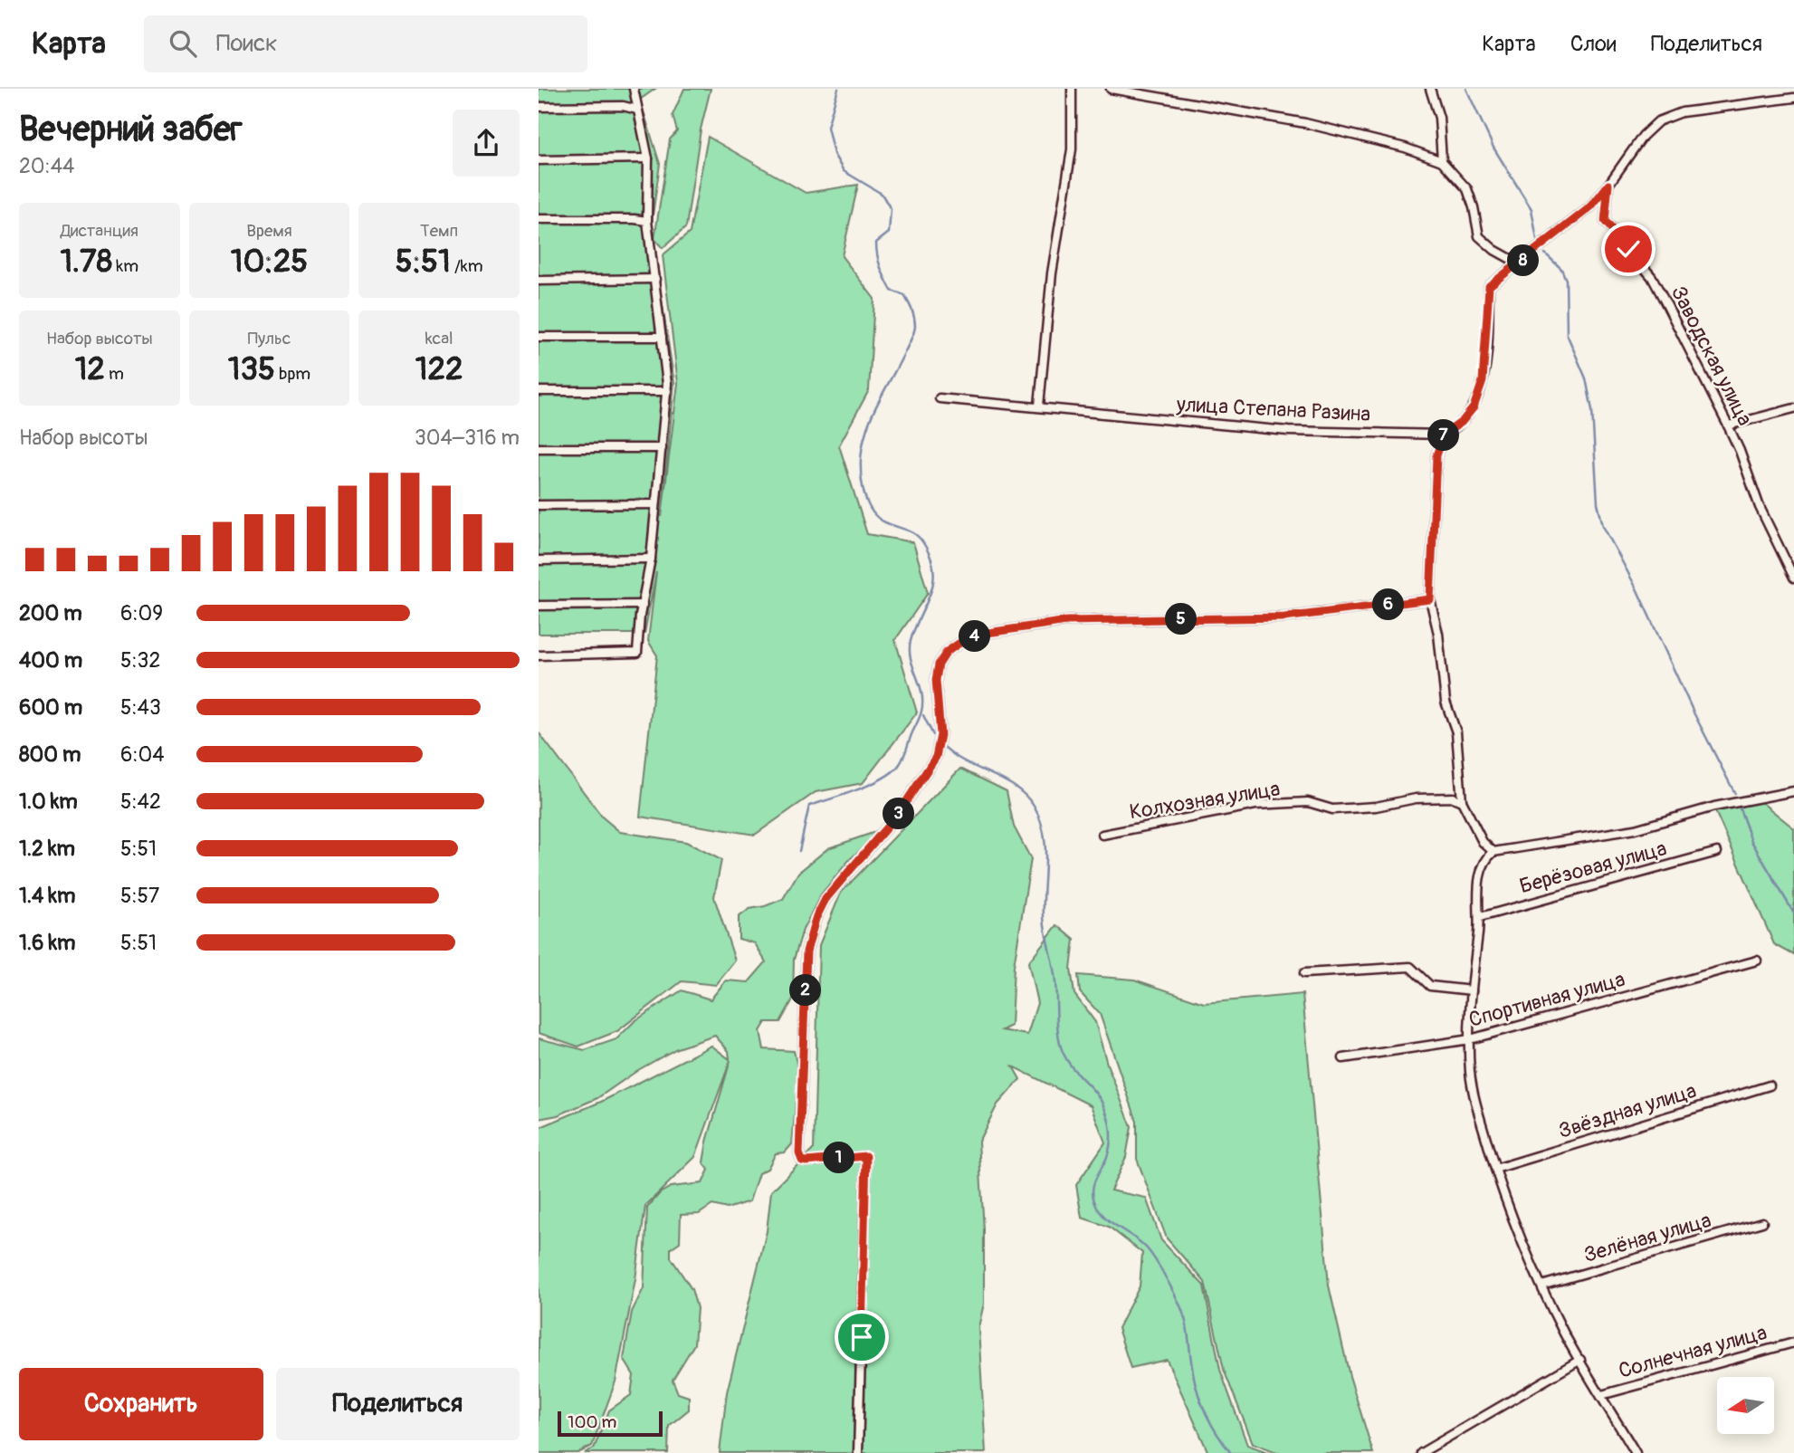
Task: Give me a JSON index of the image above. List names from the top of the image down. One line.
{"streets":{"street":["Заводская улица","улица Степана Разина","Колхозная улица","Берёзовая улица","Спортивная улица","Звёздная улица","Зелёная улица","Солнечная улица"]},"scale_bar":"100 m","north":"left","page":{"header":"Карта","search":"Поиск","nav":["Карта","Слои","Поделиться"],"heading":["Вечерний забег","20:44"],"stats":[["Дистанция","1.78 km"],["Время","10:25"],["Темп","5:51 /km"],["Набор высоты","12 m"],["Пульс","135 bpm"],["kcal","122"]],"pins":["8","7","6","5","4","3","2","1"],"chart":["Набор высоты","304–316 m"],"list":[{"name":"200 m","note":"6:09"},{"name":"400 m","note":"5:32"},{"name":"600 m","note":"5:43"},{"name":"800 m","note":"6:04"},{"name":"1.0 km","note":"5:42"},{"name":"1.2 km","note":"5:51"},{"name":"1.4 km","note":"5:57"},{"name":"1.6 km","note":"5:51"}],"buttons":["Сохранить","Поделиться"],"scale":"100 m"}}
